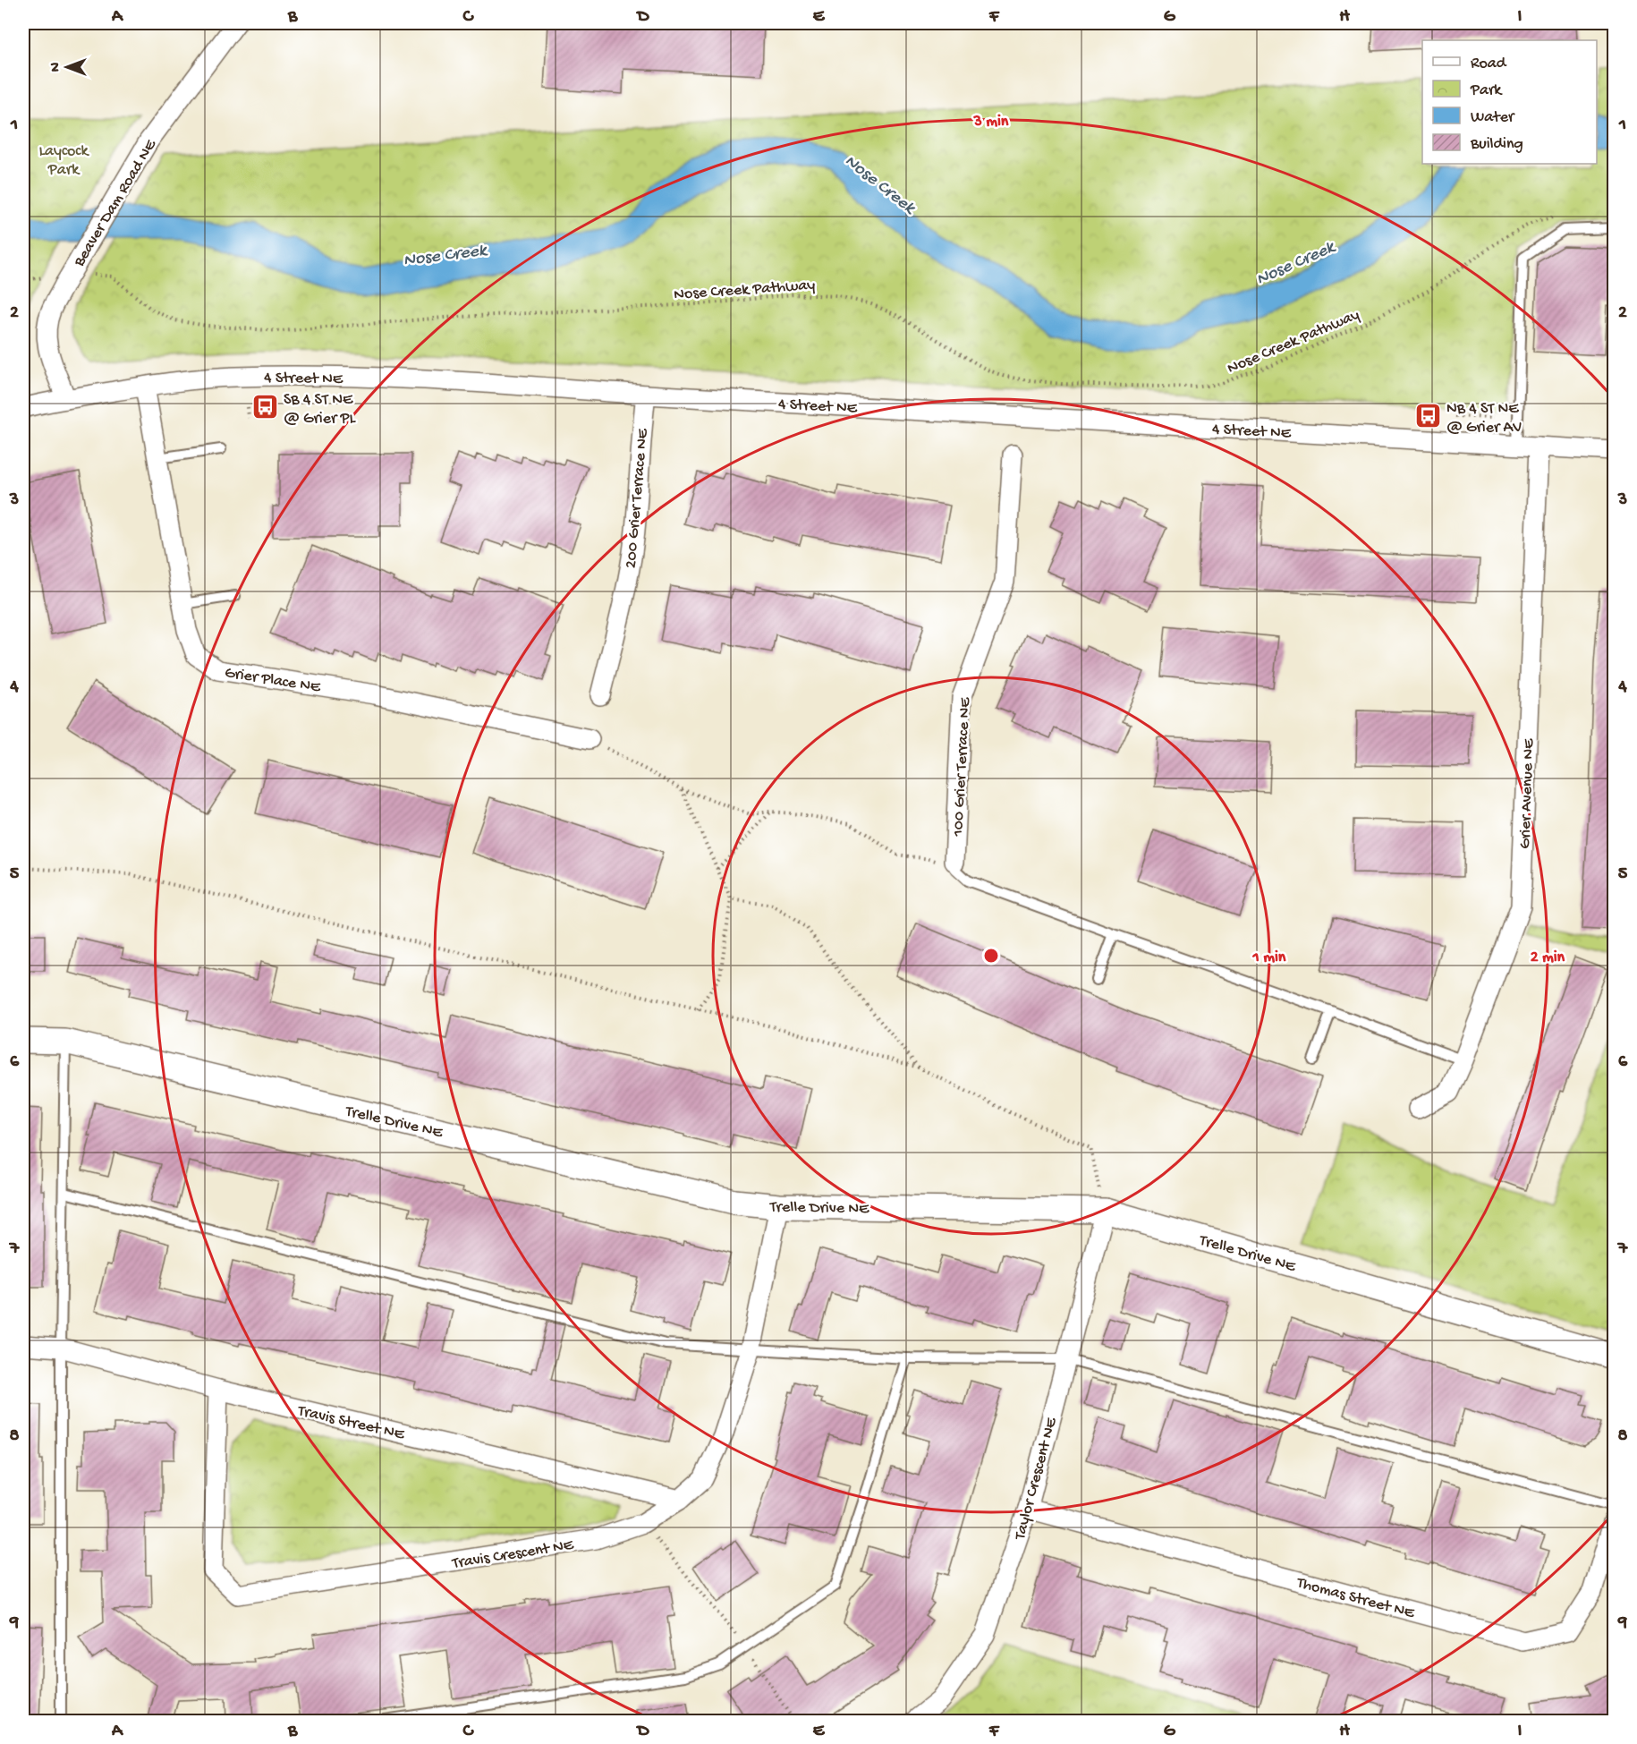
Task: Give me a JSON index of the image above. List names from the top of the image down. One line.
{"streets":{"street":["Beaver Dam Road NE","4 Street NE","200 Grier Terrace NE","Grier Place NE","100 Grier Terrace NE","Grier Avenue NE","Trelle Drive NE","Travis Street NE","Taylor Crescent NE","Travis Crescent NE","Thomas Street NE"],"path":["Nose Creek Pathway"]},"crossings":[["Beaver Dam Road NE","4 Street NE"],["4 Street NE","200 Grier Terrace NE"],["4 Street NE","Grier Place NE"],["4 Street NE","Grier Avenue NE"],["Trelle Drive NE","Taylor Crescent NE"],["Trelle Drive NE","Travis Crescent NE"],["Travis Street NE","Travis Crescent NE"],["Taylor Crescent NE","Thomas Street NE"]],"water":["Nose Creek"],"parks":["Laycock Park"],"places":{"bus stop":["SB 4 ST NE @ Grier PL","NB 4 ST NE @ Grier AV"]},"legend":["Road","Park","Water","Building"],"north":"left","grid":{"columns":["A","B","C","D","E","F","G","H","I"],"rows":["1","2","3","4","5","6","7","8","9"]},"rings":["3 min","1 min","2 min"]}
